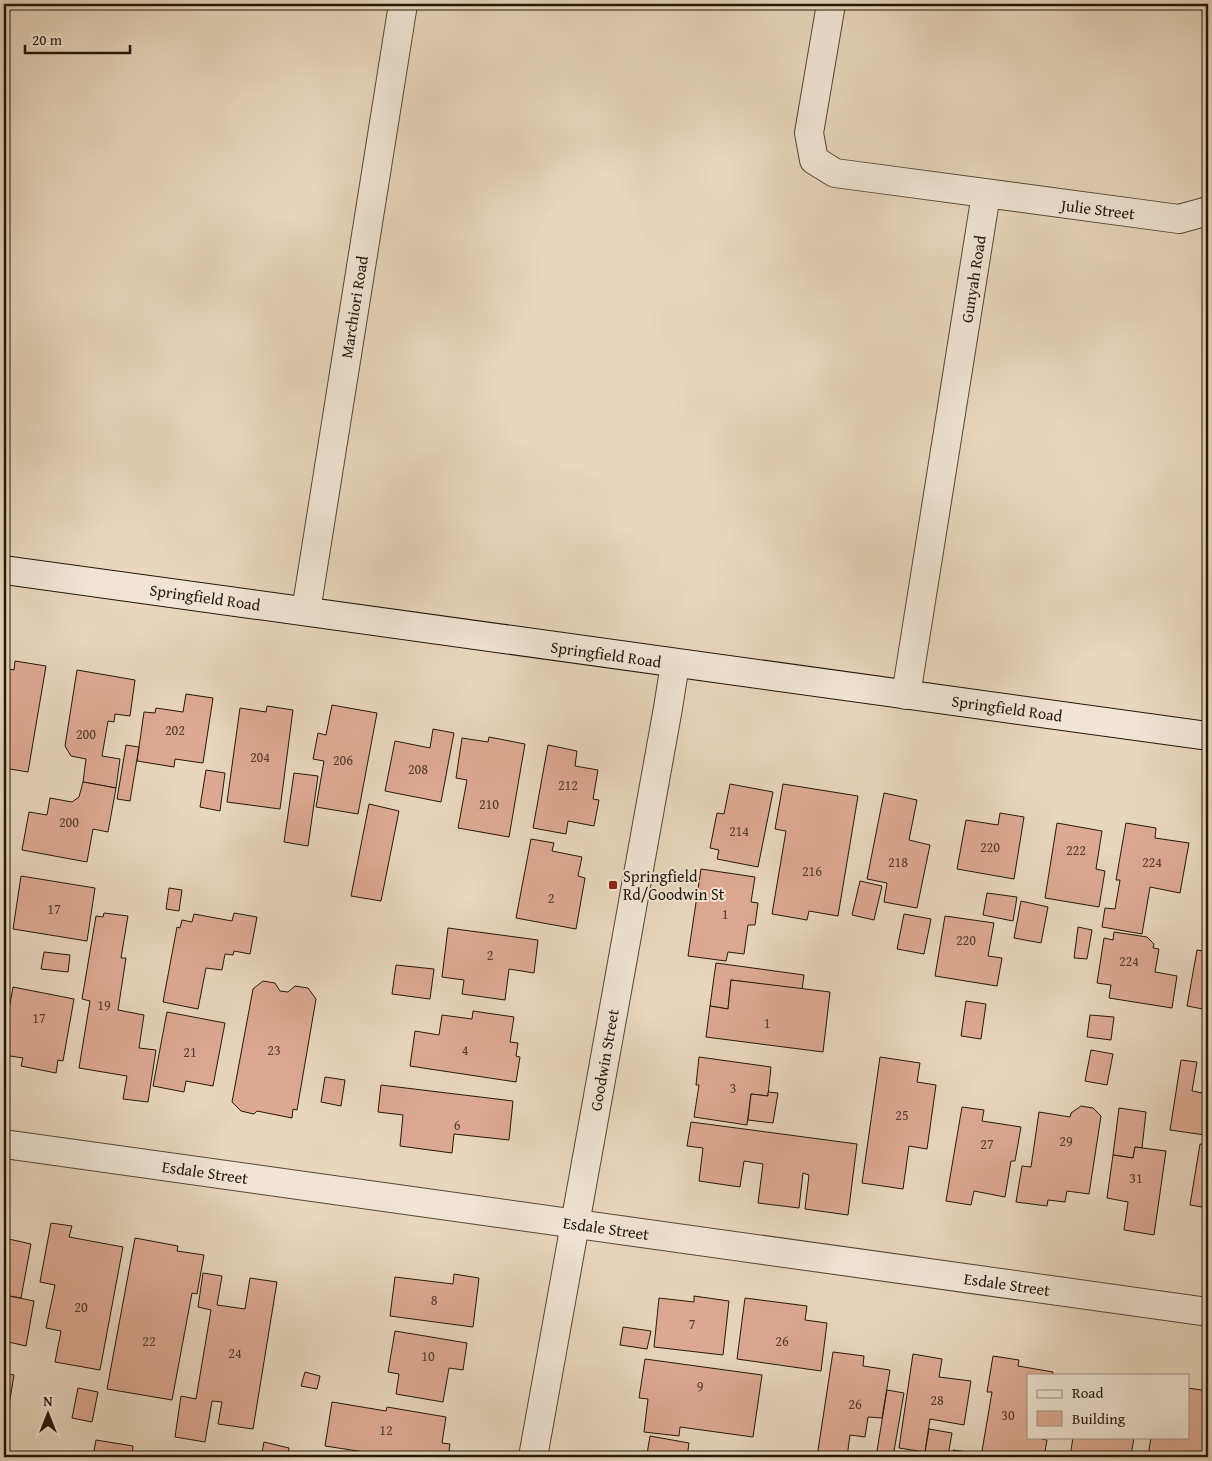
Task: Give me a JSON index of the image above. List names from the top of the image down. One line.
{"streets":{"street":["Julie Street","Gunyah Road","Marchiori Road","Springfield Road","Goodwin Street","Esdale Street"]},"crossings":[["Julie Street","Gunyah Road"],["Gunyah Road","Springfield Road"],["Marchiori Road","Springfield Road"],["Springfield Road","Goodwin Street"],["Goodwin Street","Esdale Street"]],"places":{"transit":["Springfield Rd/Goodwin St"]},"house_numbers":["202","200","204","206","208","212","210","200","214","220","222","218","224","216","2","17","1","220","2","224","19","17","1","23","4","21","3","25","6","29","27","31","8","20","7","22","26","24","10","9","28","26","30","12"],"legend":["Road","Building"],"scale_bar":"20 m","north":"top"}
